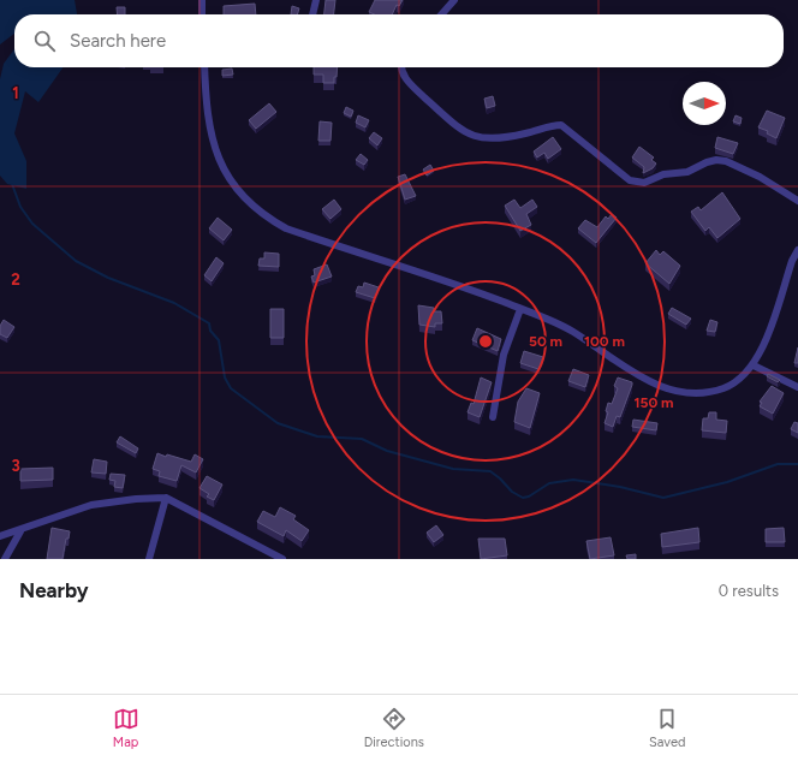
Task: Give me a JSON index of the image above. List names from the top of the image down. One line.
{"north":"right","page":{"search":"Search here","heading":["Nearby","0 results"],"nav":["Map","Directions","Saved"]},"grid":{"rows":["1","2","3"]},"rings":["50 m","100 m","150 m"]}
